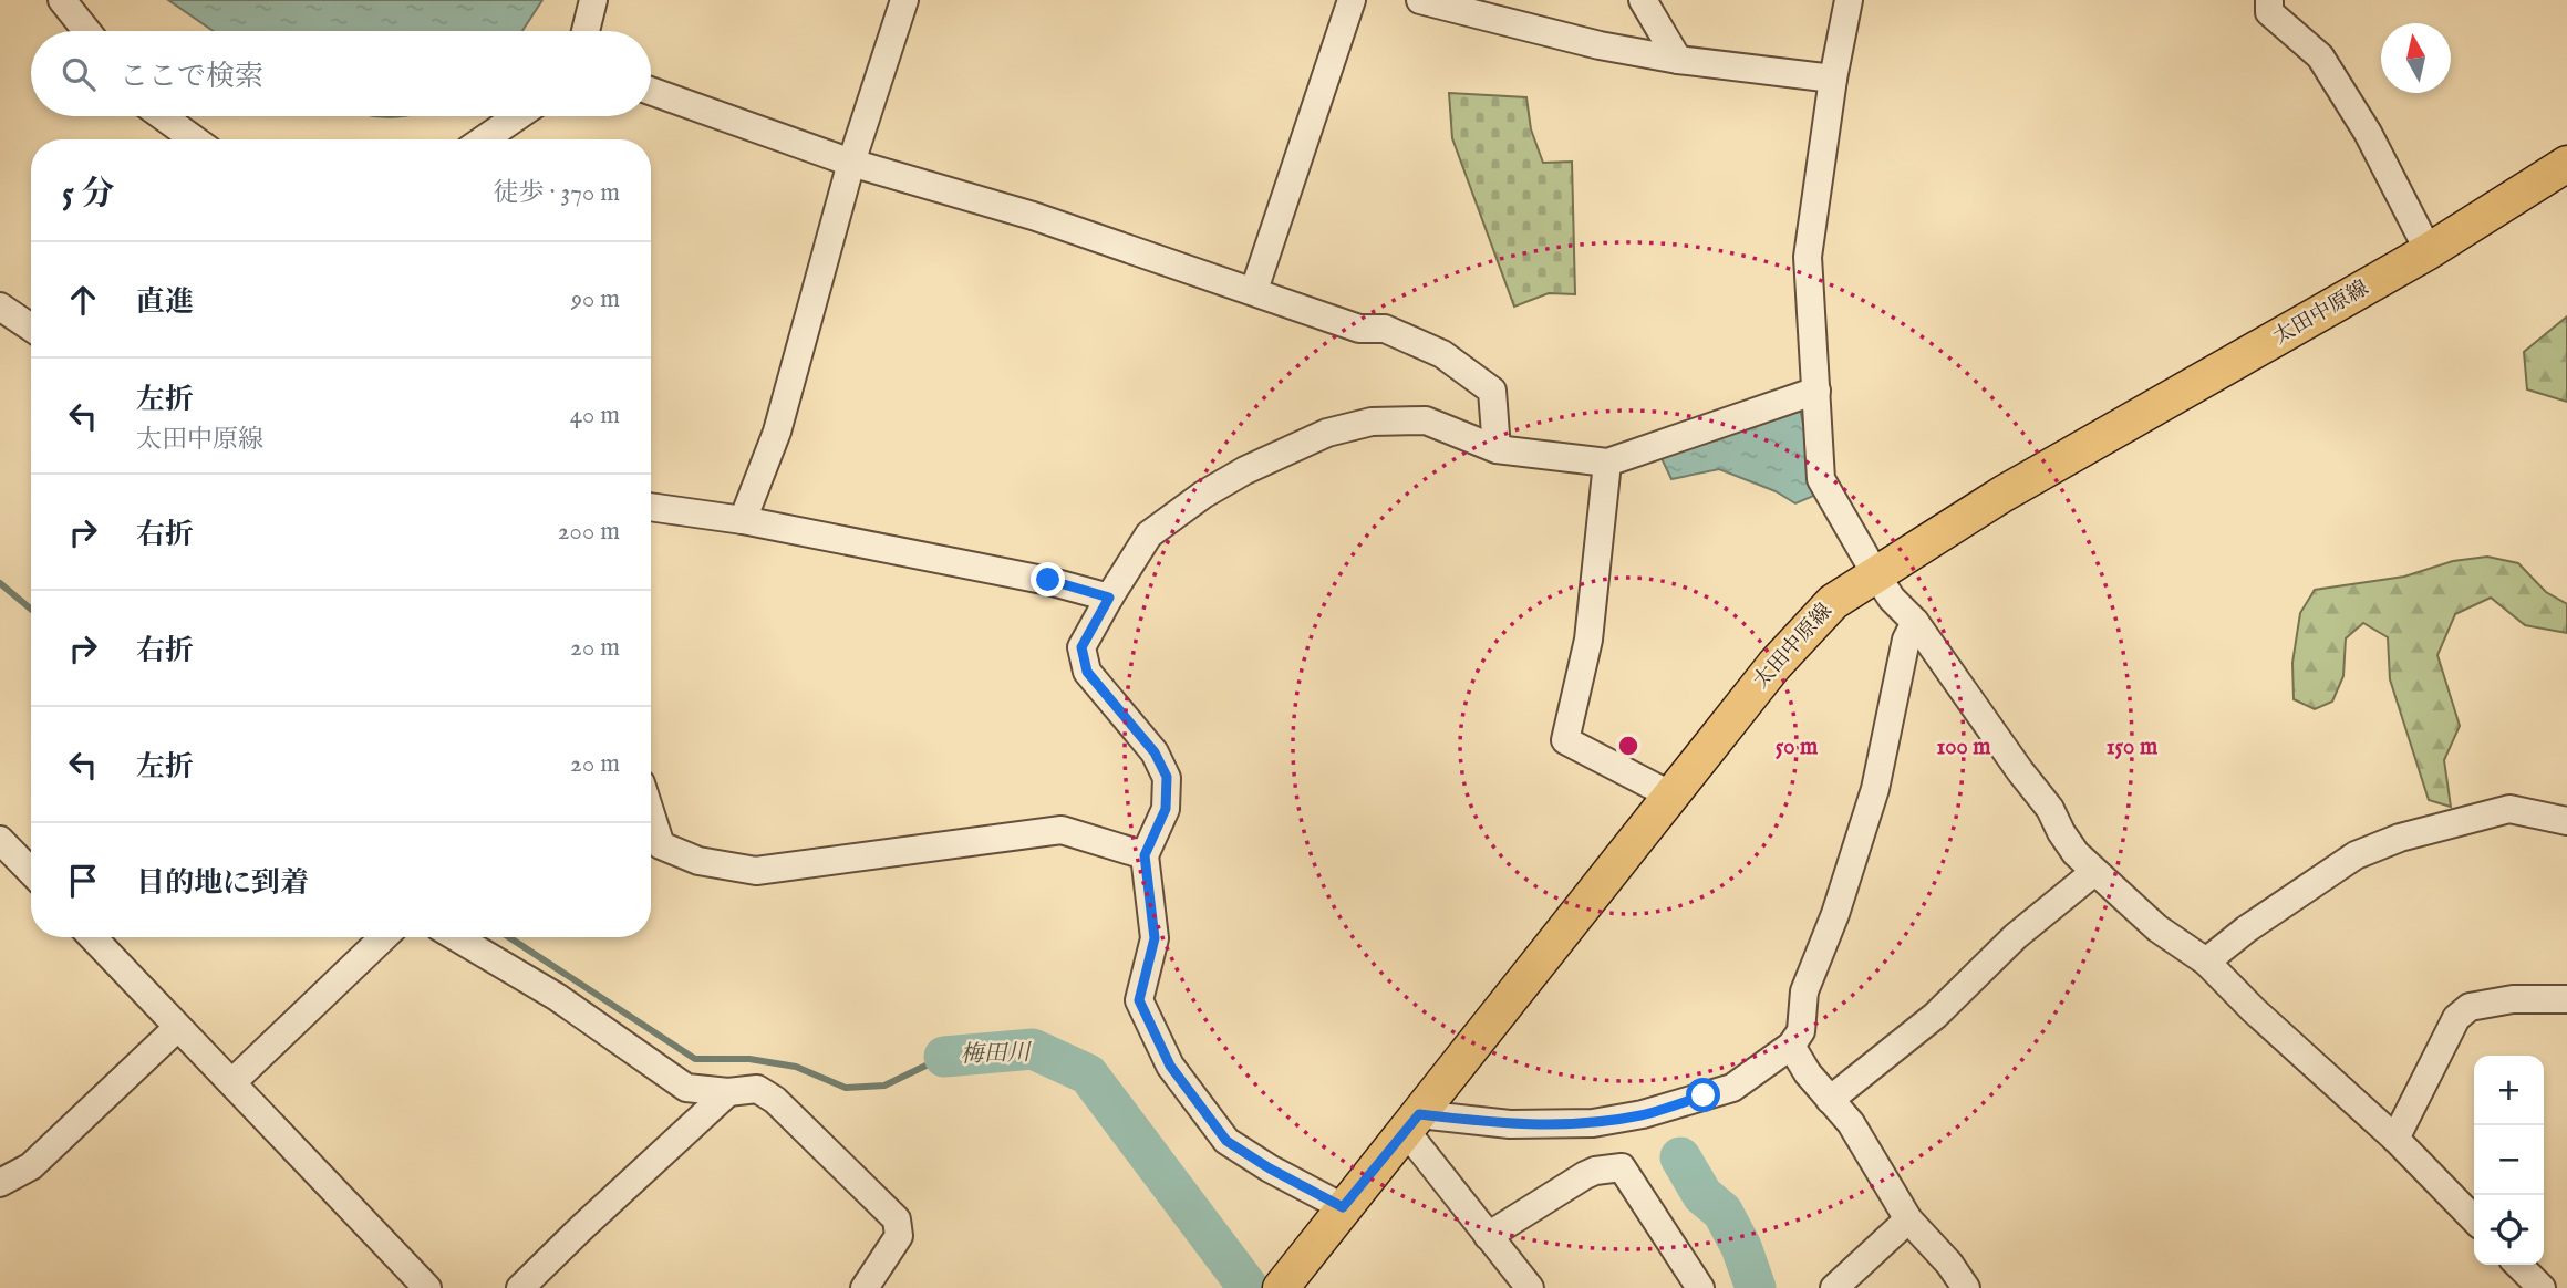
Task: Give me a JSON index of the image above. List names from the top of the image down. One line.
{"streets":{"main road":["太田中原線"]},"water":["梅田川"],"north":"top","page":{"search":"ここで検索","heading":["5 分","徒歩 · 370 m"],"list":[["直進","90 m"],["左折","太田中原線","40 m"],["右折","200 m"],["右折","20 m"],["左折","20 m"],"目的地に到着"],"map_buttons":["+","−"]},"rings":["50 m","100 m","150 m"]}
